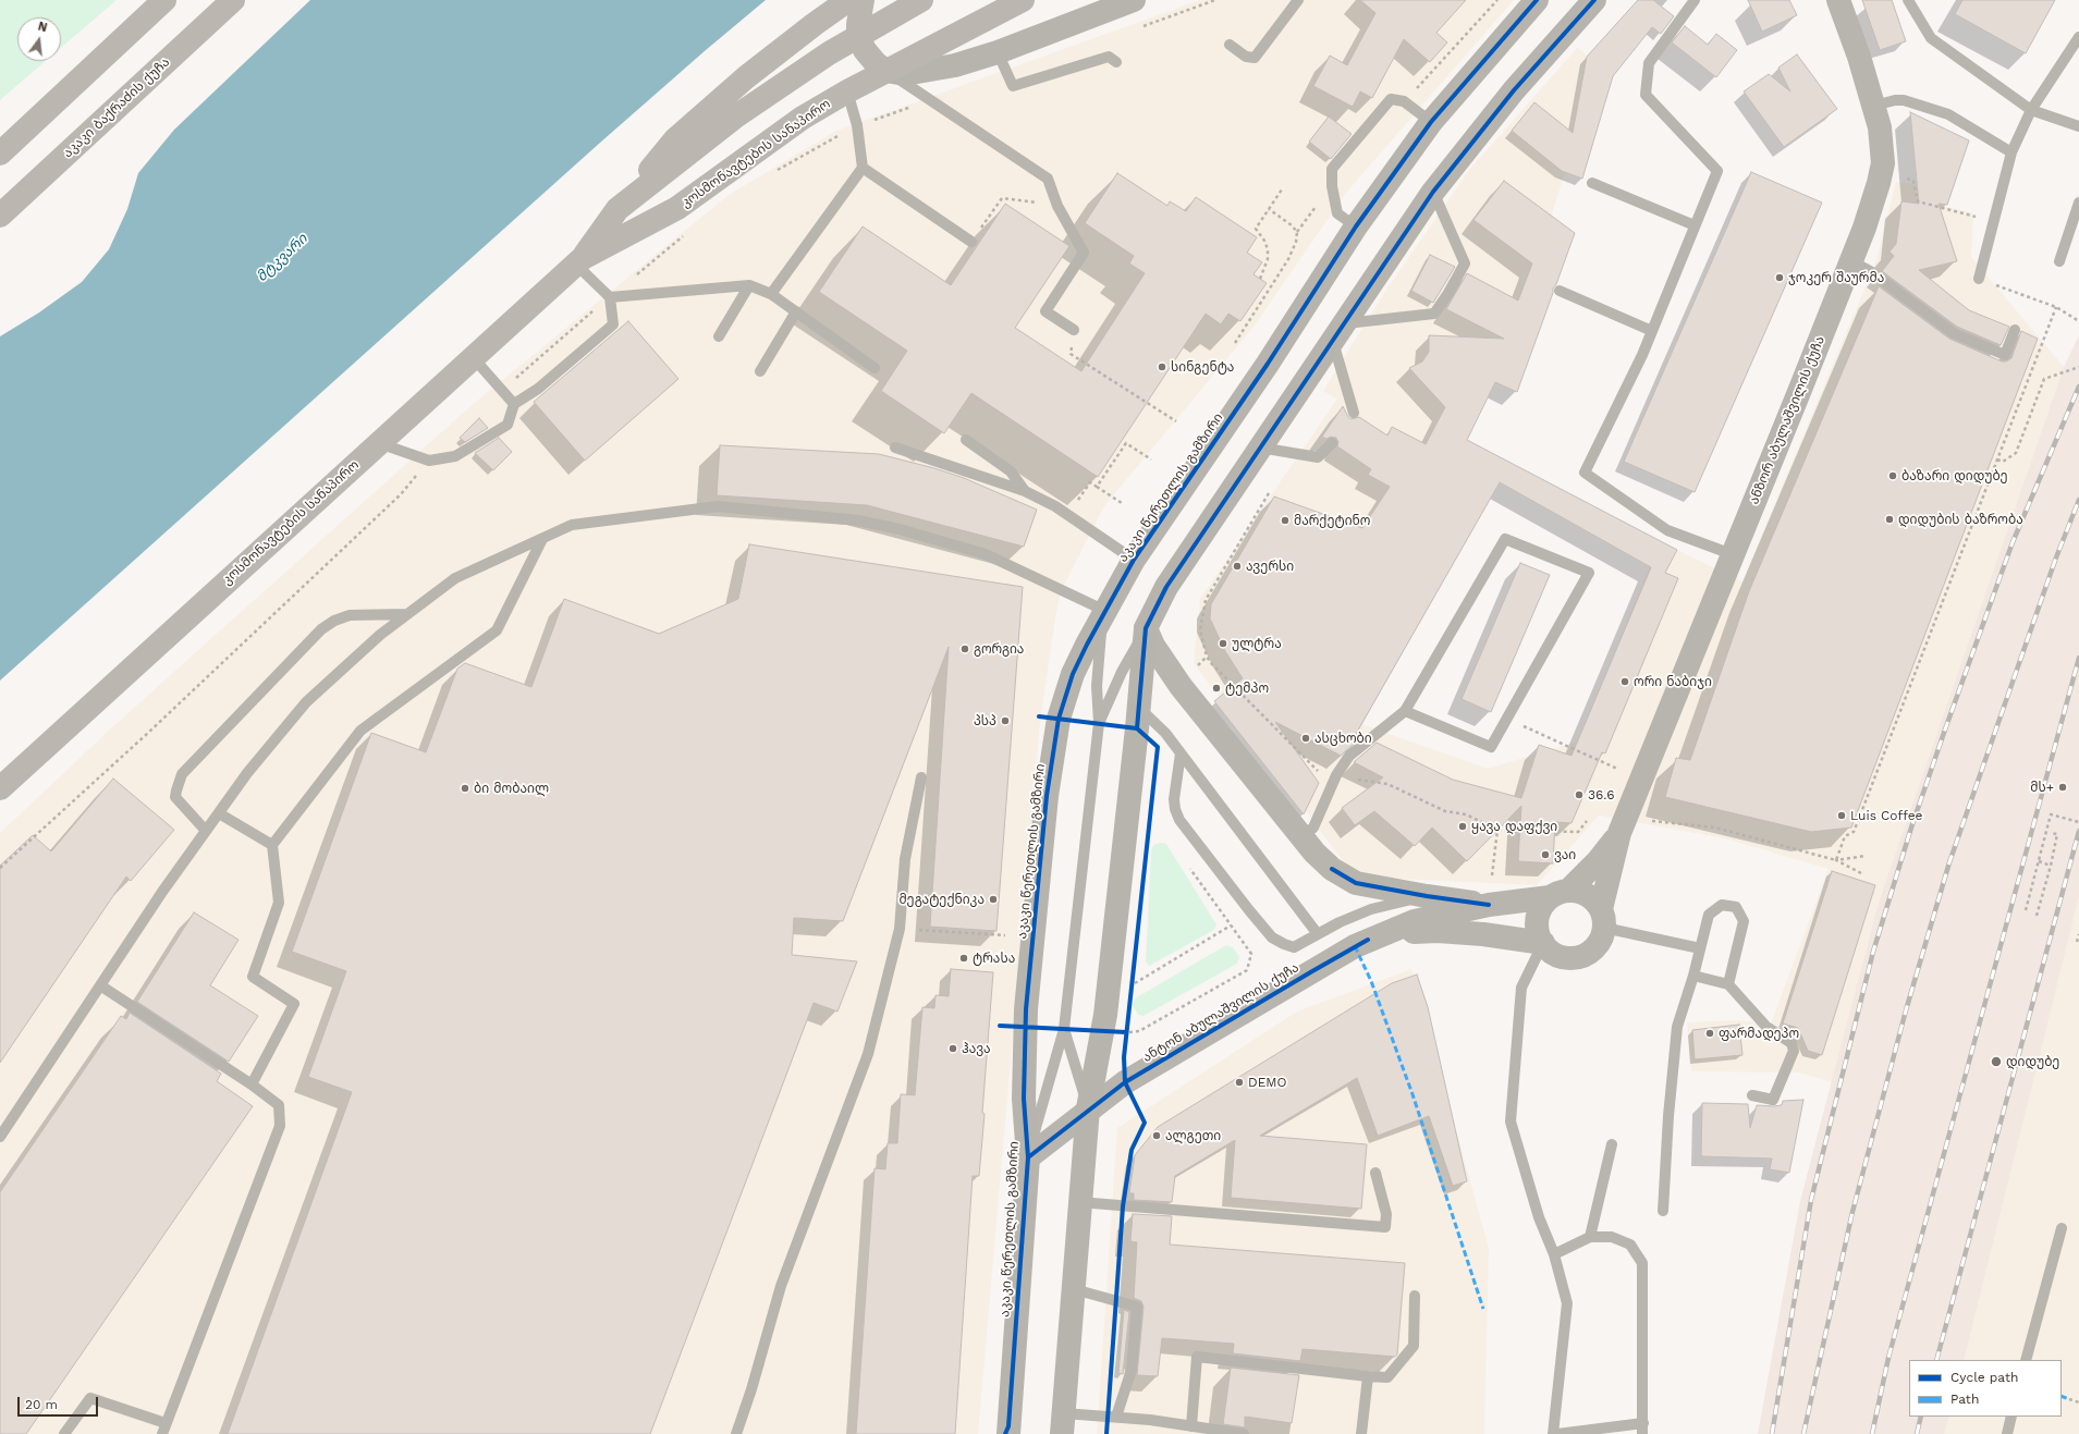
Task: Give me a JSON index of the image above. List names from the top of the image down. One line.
{"streets":{"main road":["აკაკი ბაქრაძის ქუჩა","კოსმონავტების სანაპირო","აკაკი წერეთლის გამზირი"],"street":["ანზორ აბულაშვილის ქუჩა","ანტონ აბულაშვილის ქუჩა"]},"crossings":[["ანზორ აბულაშვილის ქუჩა","ანტონ აბულაშვილის ქუჩა"],["აკაკი წერეთლის გამზირი","ანტონ აბულაშვილის ქუჩა"]],"water":["მტკვარი"],"places":["ჯოკერ შაურმა","სინგენტა","ბაზარი დიდუბე","დიდუბის ბაზრობა","მარქეტინო","ავერსი","ულტრა","გორგია","ორი ნაბიჯი","ტემპო","პსპ","ასცხობი","მს+","ბი მობაილ","36.6","Luis Coffee","ყავა დაფქვი","ვაი","მეგატექნიკა","ტრასა","ფარმადეპო","ჰავა","დიდუბე","DEMO","ალგეთი"],"legend":["Cycle path","Path"],"scale_bar":"20 m","north":"top"}
